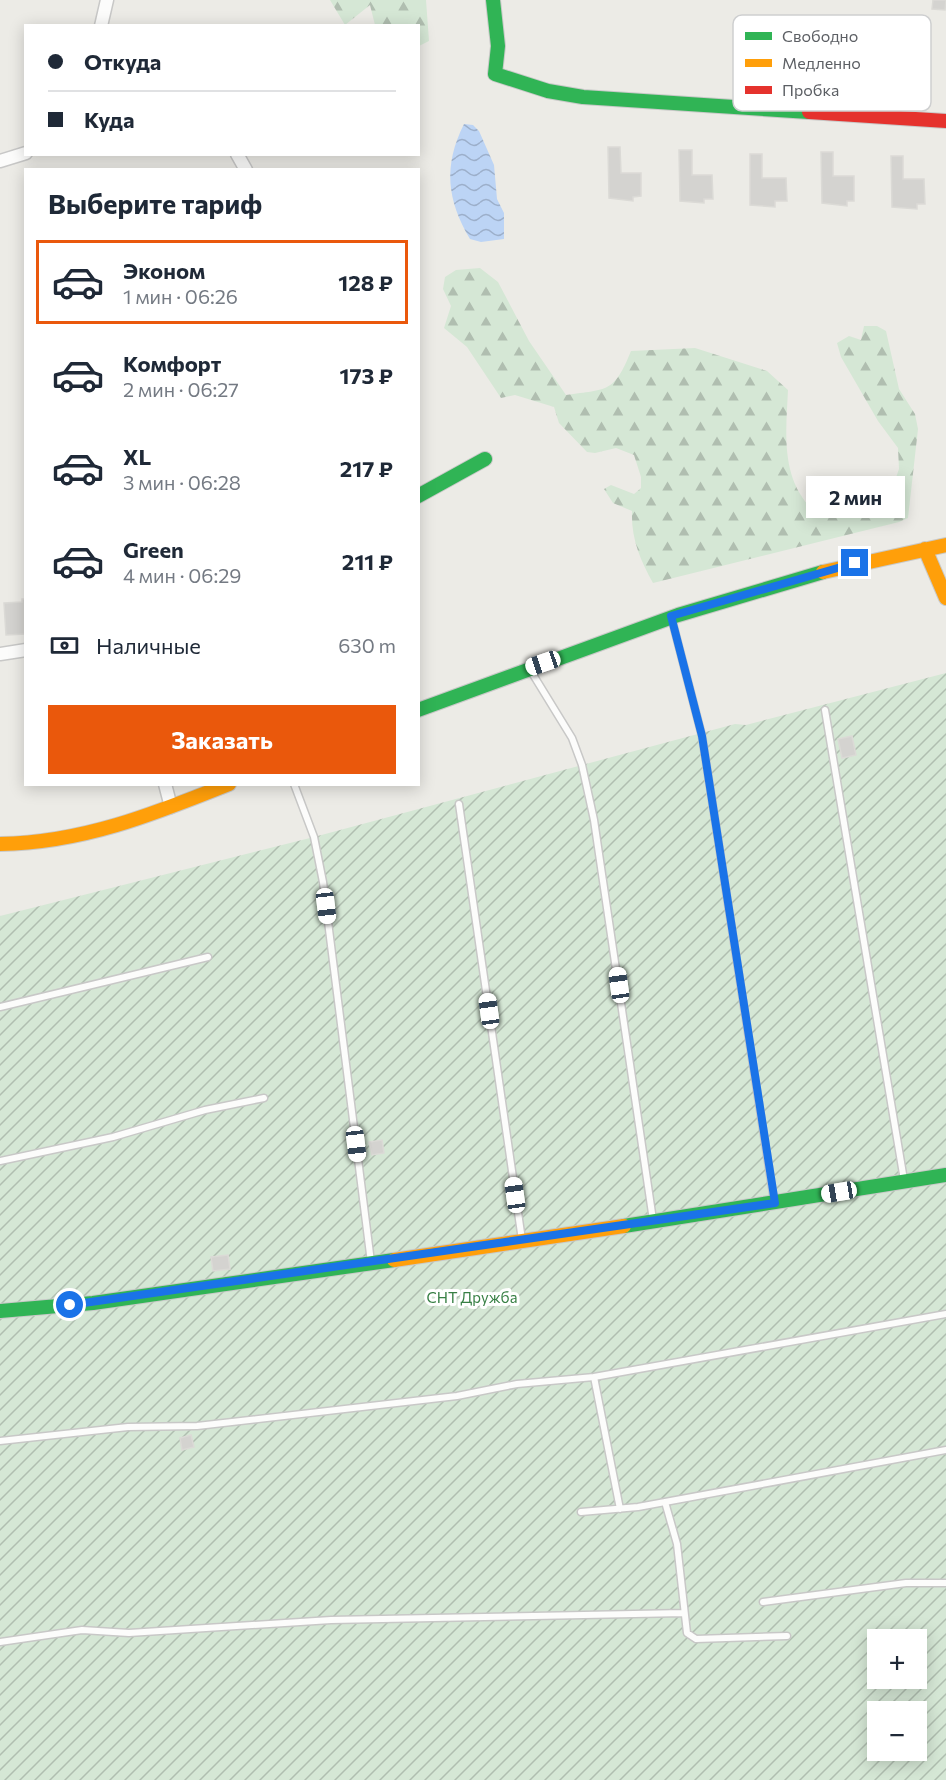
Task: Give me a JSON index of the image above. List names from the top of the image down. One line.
{"parks":["СНТ Дружба"],"legend":["Свободно","Медленно","Пробка"],"page":{"banner":["Откуда","Куда"],"heading":"Выберите тариф","list":[{"name":"Эконом","note":"1 мин · 06:26","value":"128 ₽"},{"name":"Комфорт","note":"2 мин · 06:27","value":"173 ₽"},{"name":"XL","note":"3 мин · 06:28","value":"217 ₽"},{"name":"Green","note":"4 мин · 06:29","value":"211 ₽"}],"bubble":"2 мин","pay":["Наличные","630 m"],"buttons":"Заказать","map_buttons":["+","−"]}}
